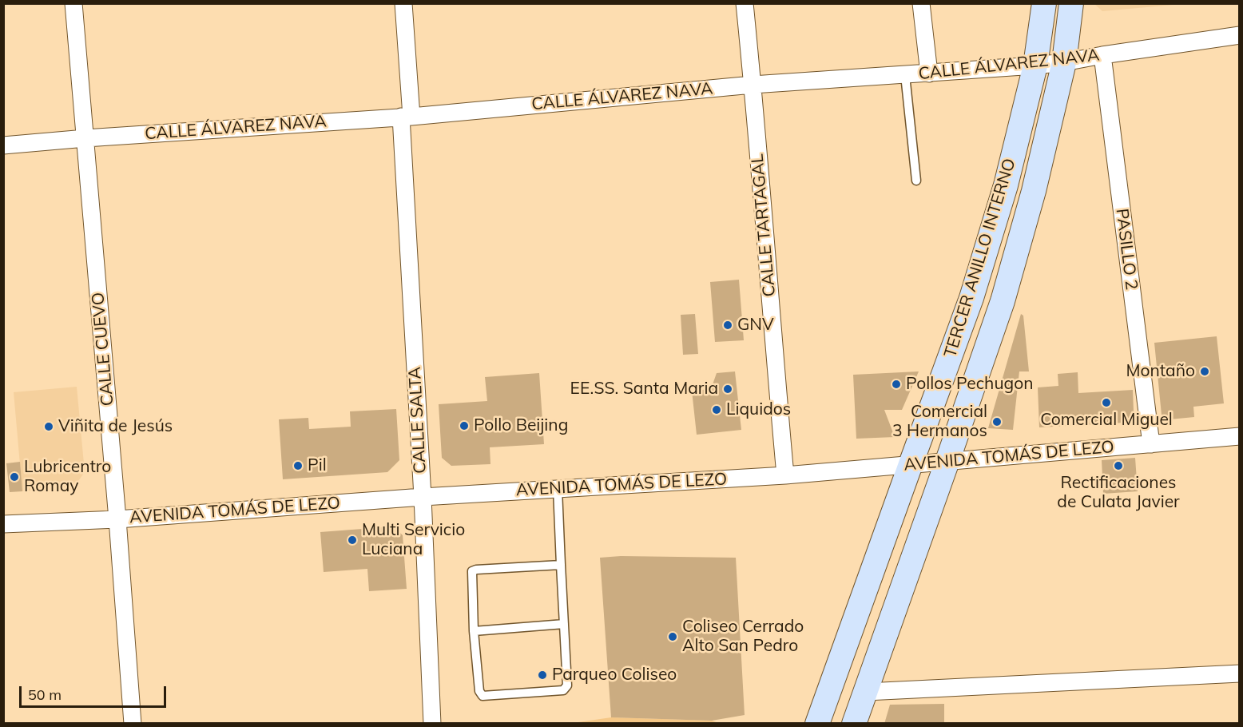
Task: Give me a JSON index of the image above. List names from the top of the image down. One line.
{"streets":{"main road":["TERCER ANILLO INTERNO"],"street":["CALLE ÁLVAREZ NAVA","CALLE TARTAGAL","PASILLO 2","CALLE CUEVO","CALLE SALTA","AVENIDA TOMÁS DE LEZO"]},"crossings":[["CALLE ÁLVAREZ NAVA","CALLE TARTAGAL"],["CALLE ÁLVAREZ NAVA","PASILLO 2"],["CALLE ÁLVAREZ NAVA","TERCER ANILLO INTERNO"],["CALLE ÁLVAREZ NAVA","CALLE CUEVO"],["CALLE ÁLVAREZ NAVA","CALLE SALTA"],["CALLE TARTAGAL","AVENIDA TOMÁS DE LEZO"],["PASILLO 2","AVENIDA TOMÁS DE LEZO"],["TERCER ANILLO INTERNO","AVENIDA TOMÁS DE LEZO"],["CALLE CUEVO","AVENIDA TOMÁS DE LEZO"],["CALLE SALTA","AVENIDA TOMÁS DE LEZO"]],"places":["GNV","Montaño","Pollos Pechugon","EE.SS. Santa Maria","Comercial Miguel","Liquidos","Comercial 3 Hermanos","Pollo Beijing","Viñita de Jesús","Pil","Rectificaciones de Culata Javier","Lubricentro Romay","Multi Servicio Luciana","Coliseo Cerrado Alto San Pedro","Parqueo Coliseo"],"scale_bar":"50 m"}
